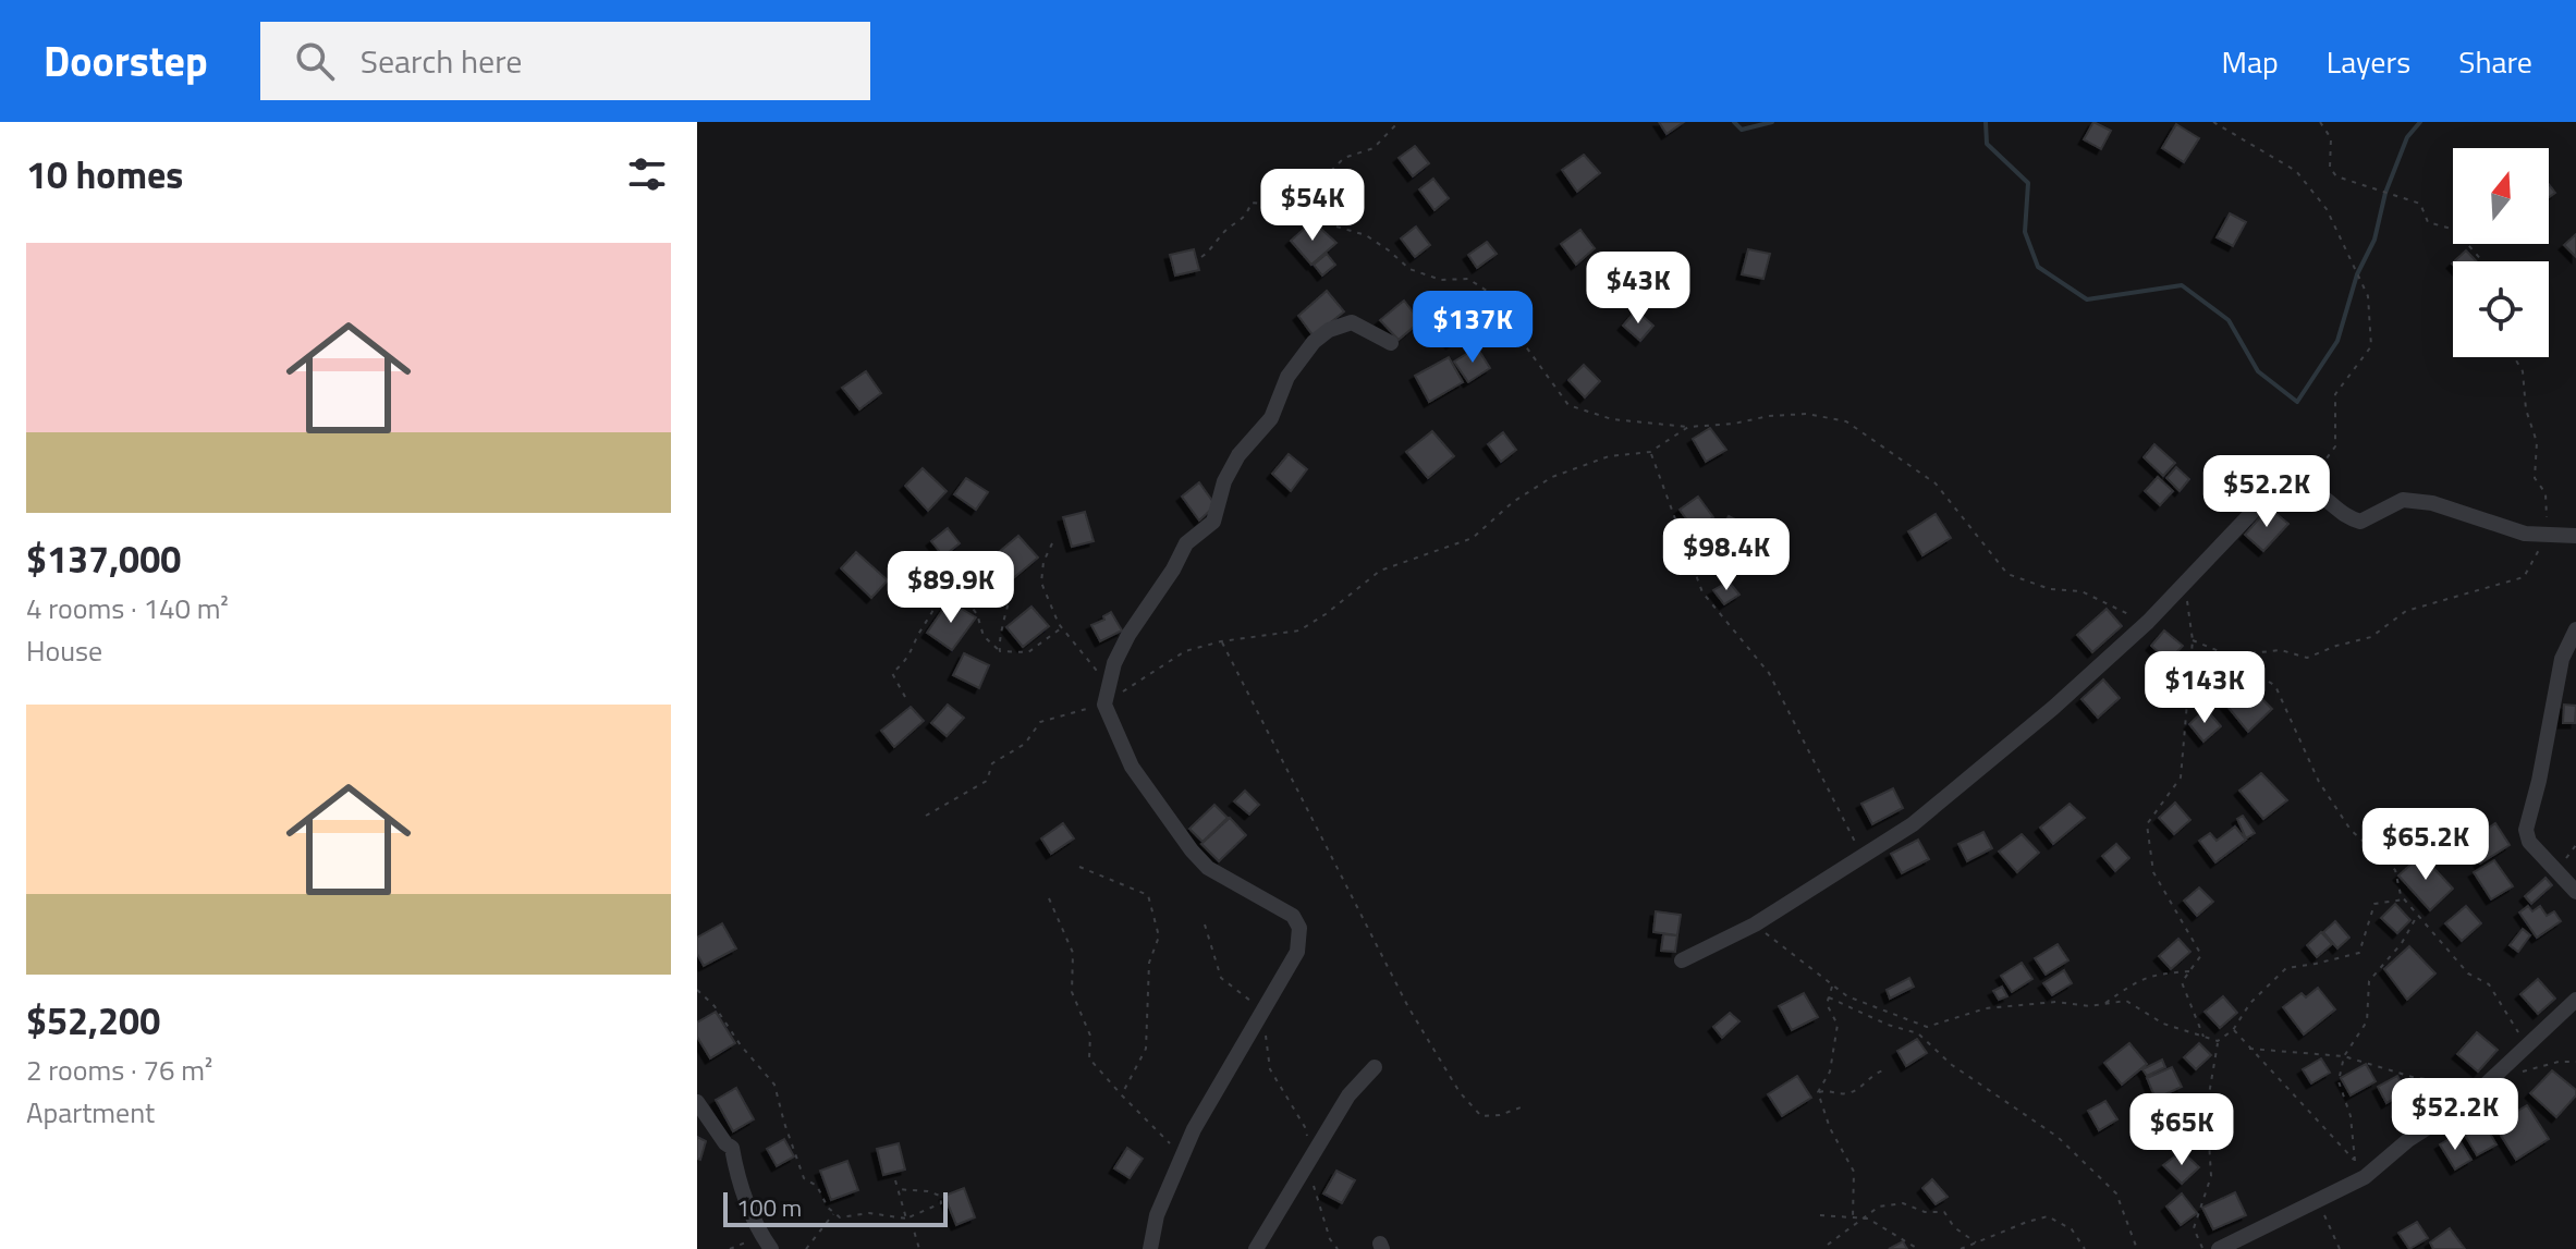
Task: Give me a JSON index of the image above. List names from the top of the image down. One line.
{"scale_bar":"100 m","north":"top","page":{"header":"Doorstep","search":"Search here","nav":["Map","Layers","Share"],"heading":"10 homes","price":["$54K","$43K","$137K","$52.2K","$98.4K","$89.9K","$143K","$65.2K","$52.2K","$65K"],"list":[{"name":"$137,000","note":"4 rooms · 140 m² · House"},{"name":"$52,200","note":"2 rooms · 76 m² · Apartment"}],"scale":"100 m"}}
